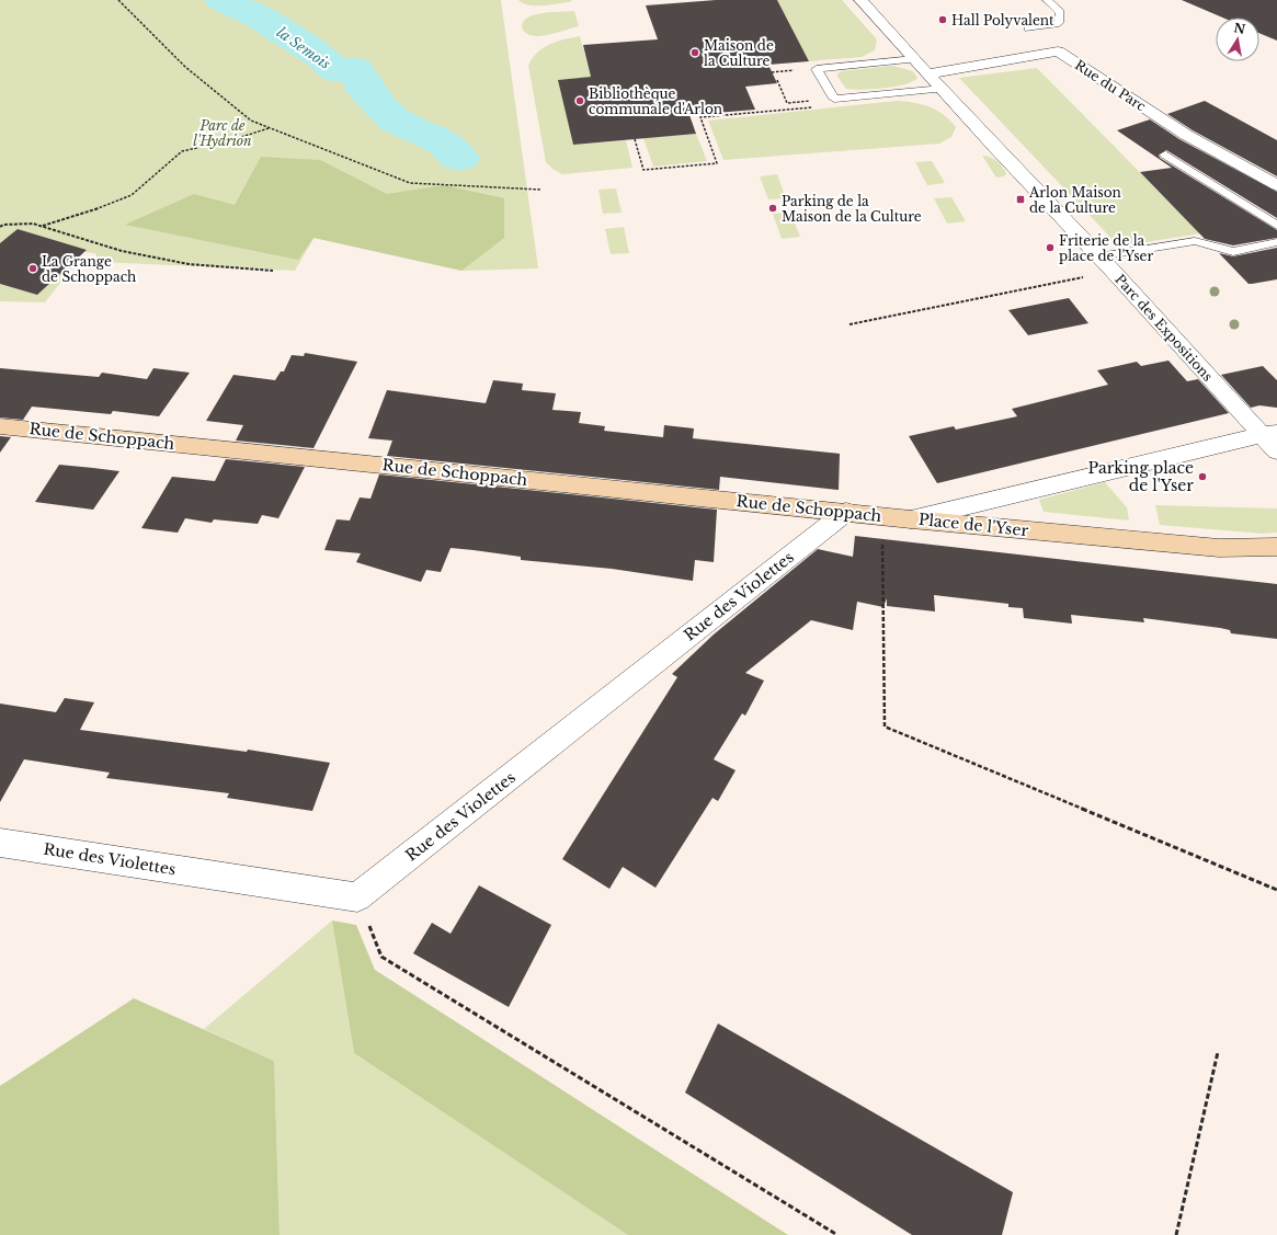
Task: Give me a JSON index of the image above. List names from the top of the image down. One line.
{"streets":{"main road":["Rue de Schoppach","Place de l'Yser"],"street":["Rue du Parc","Parc des Expositions","Rue des Violettes"]},"crossings":[["Rue du Parc","Parc des Expositions"],["Parc des Expositions","Place de l'Yser"],["Rue de Schoppach","Place de l'Yser"],["Rue de Schoppach","Rue des Violettes"]],"water":["la Semois"],"parks":["Parc de l'Hydrion"],"places":{"other":["Hall Polyvalent","Maison de la Culture","Bibliothèque communale d'Arlon","Parking de la Maison de la Culture","Friterie de la place de l'Yser","La Grange de Schoppach","Parking place de l'Yser"],"transit":["Arlon Maison de la Culture"]},"north":"top"}
